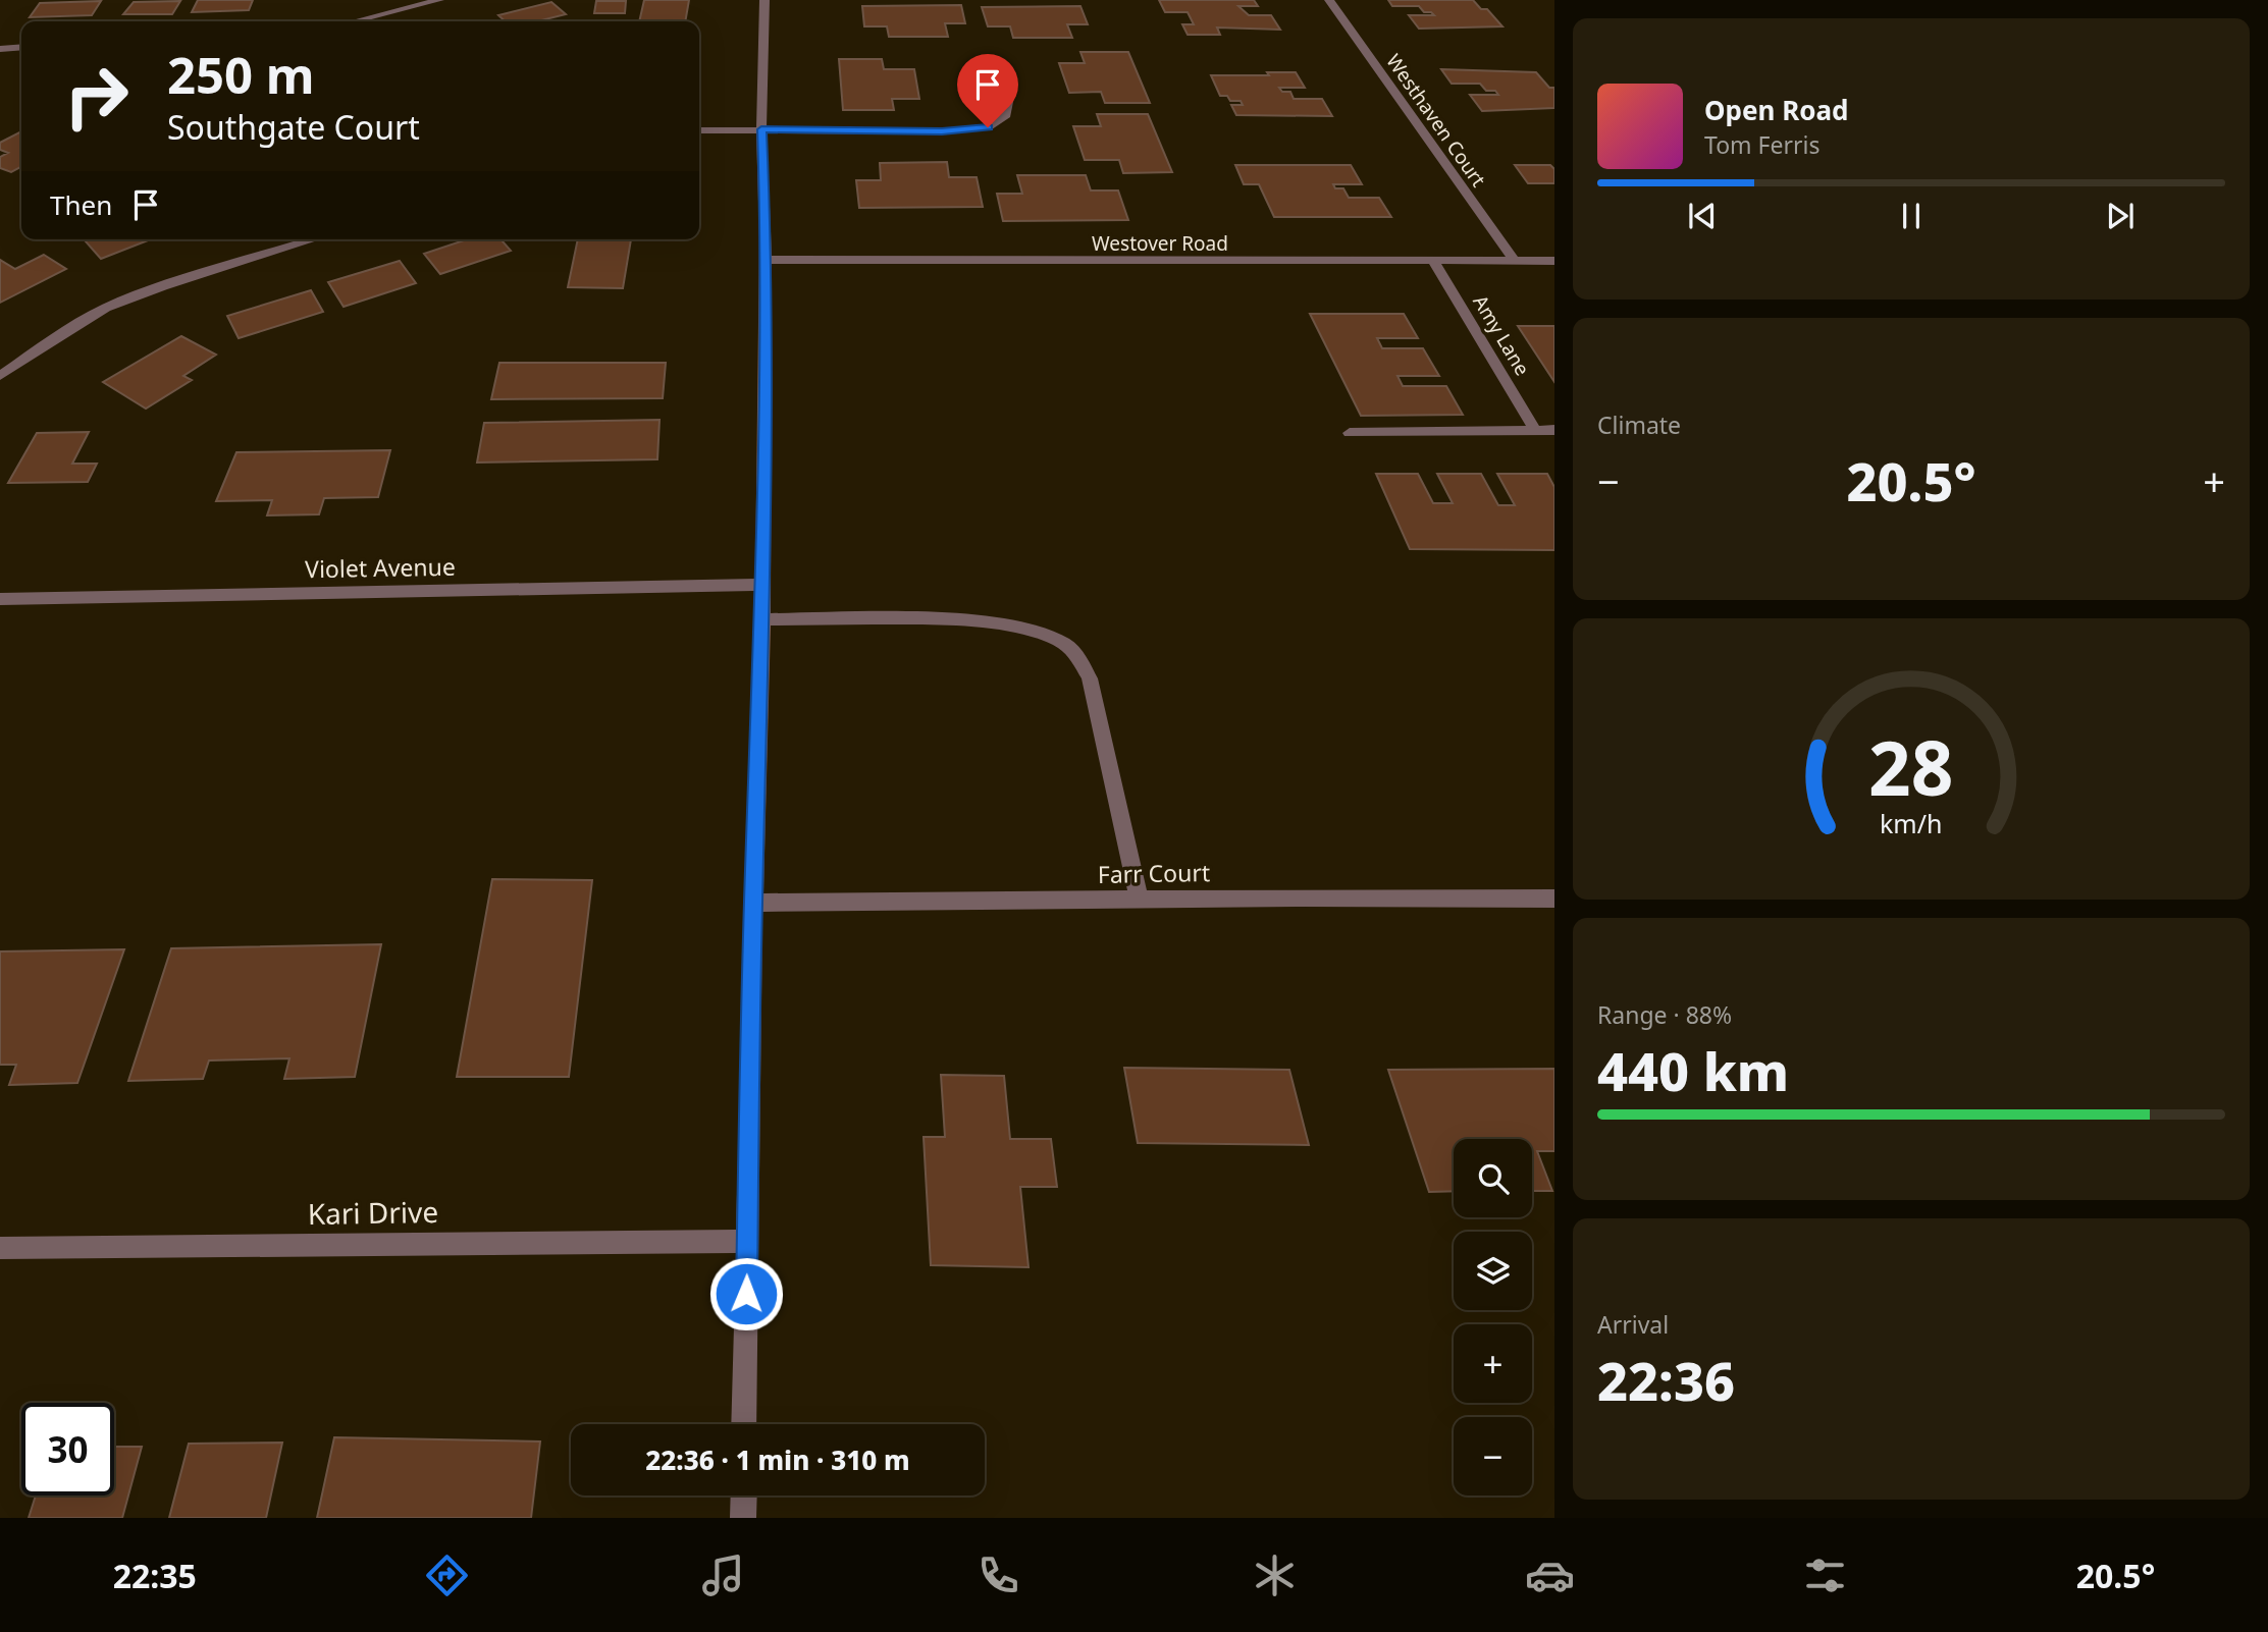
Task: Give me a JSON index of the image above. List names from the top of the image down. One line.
{"streets":{"street":["Westhaven Court","Westover Road","Amy Lane","Violet Avenue","Farr Court","Kari Drive"]},"crossings":[["Westhaven Court","Westover Road"],["Westover Road","Amy Lane"]],"page":{"turn":["250 m","Southgate Court"],"song":["Open Road","Tom Ferris"],"then":"Then","tile":["Climate",["Range · 88%","440 km"],["Arrival","22:36"]],"heat":["−","20.5°","+"],"map_buttons":["+","−"],"limit":"30","trip":"22:36 · 1 min · 310 m","tabs":["22:35","20.5°"],"gauge":["28","km/h"]}}
